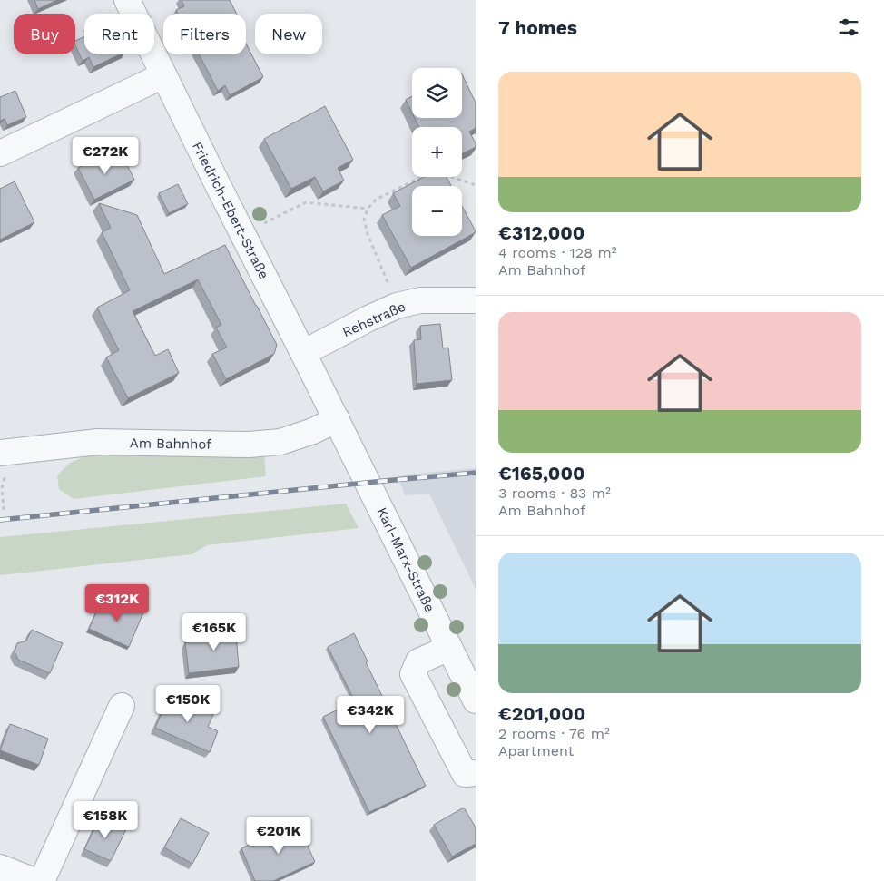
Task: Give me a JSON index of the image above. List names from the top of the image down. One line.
{"streets":{"street":["Friedrich-Ebert-Straße","Rehstraße","Am Bahnhof","Karl-Marx-Straße"]},"crossings":[["Friedrich-Ebert-Straße","Rehstraße"],["Friedrich-Ebert-Straße","Am Bahnhof"],["Friedrich-Ebert-Straße","Karl-Marx-Straße"],["Am Bahnhof","Karl-Marx-Straße"]],"page":{"heading":"7 homes","chip":["Buy","Rent","Filters","New"],"list":[{"name":"€312,000","note":"4 rooms · 128 m² · Am Bahnhof"},{"name":"€165,000","note":"3 rooms · 83 m² · Am Bahnhof"},{"name":"€201,000","note":"2 rooms · 76 m² · Apartment"}],"map_buttons":["+","−"],"price":["€272K","€312K","€165K","€150K","€342K","€158K","€201K"]}}
